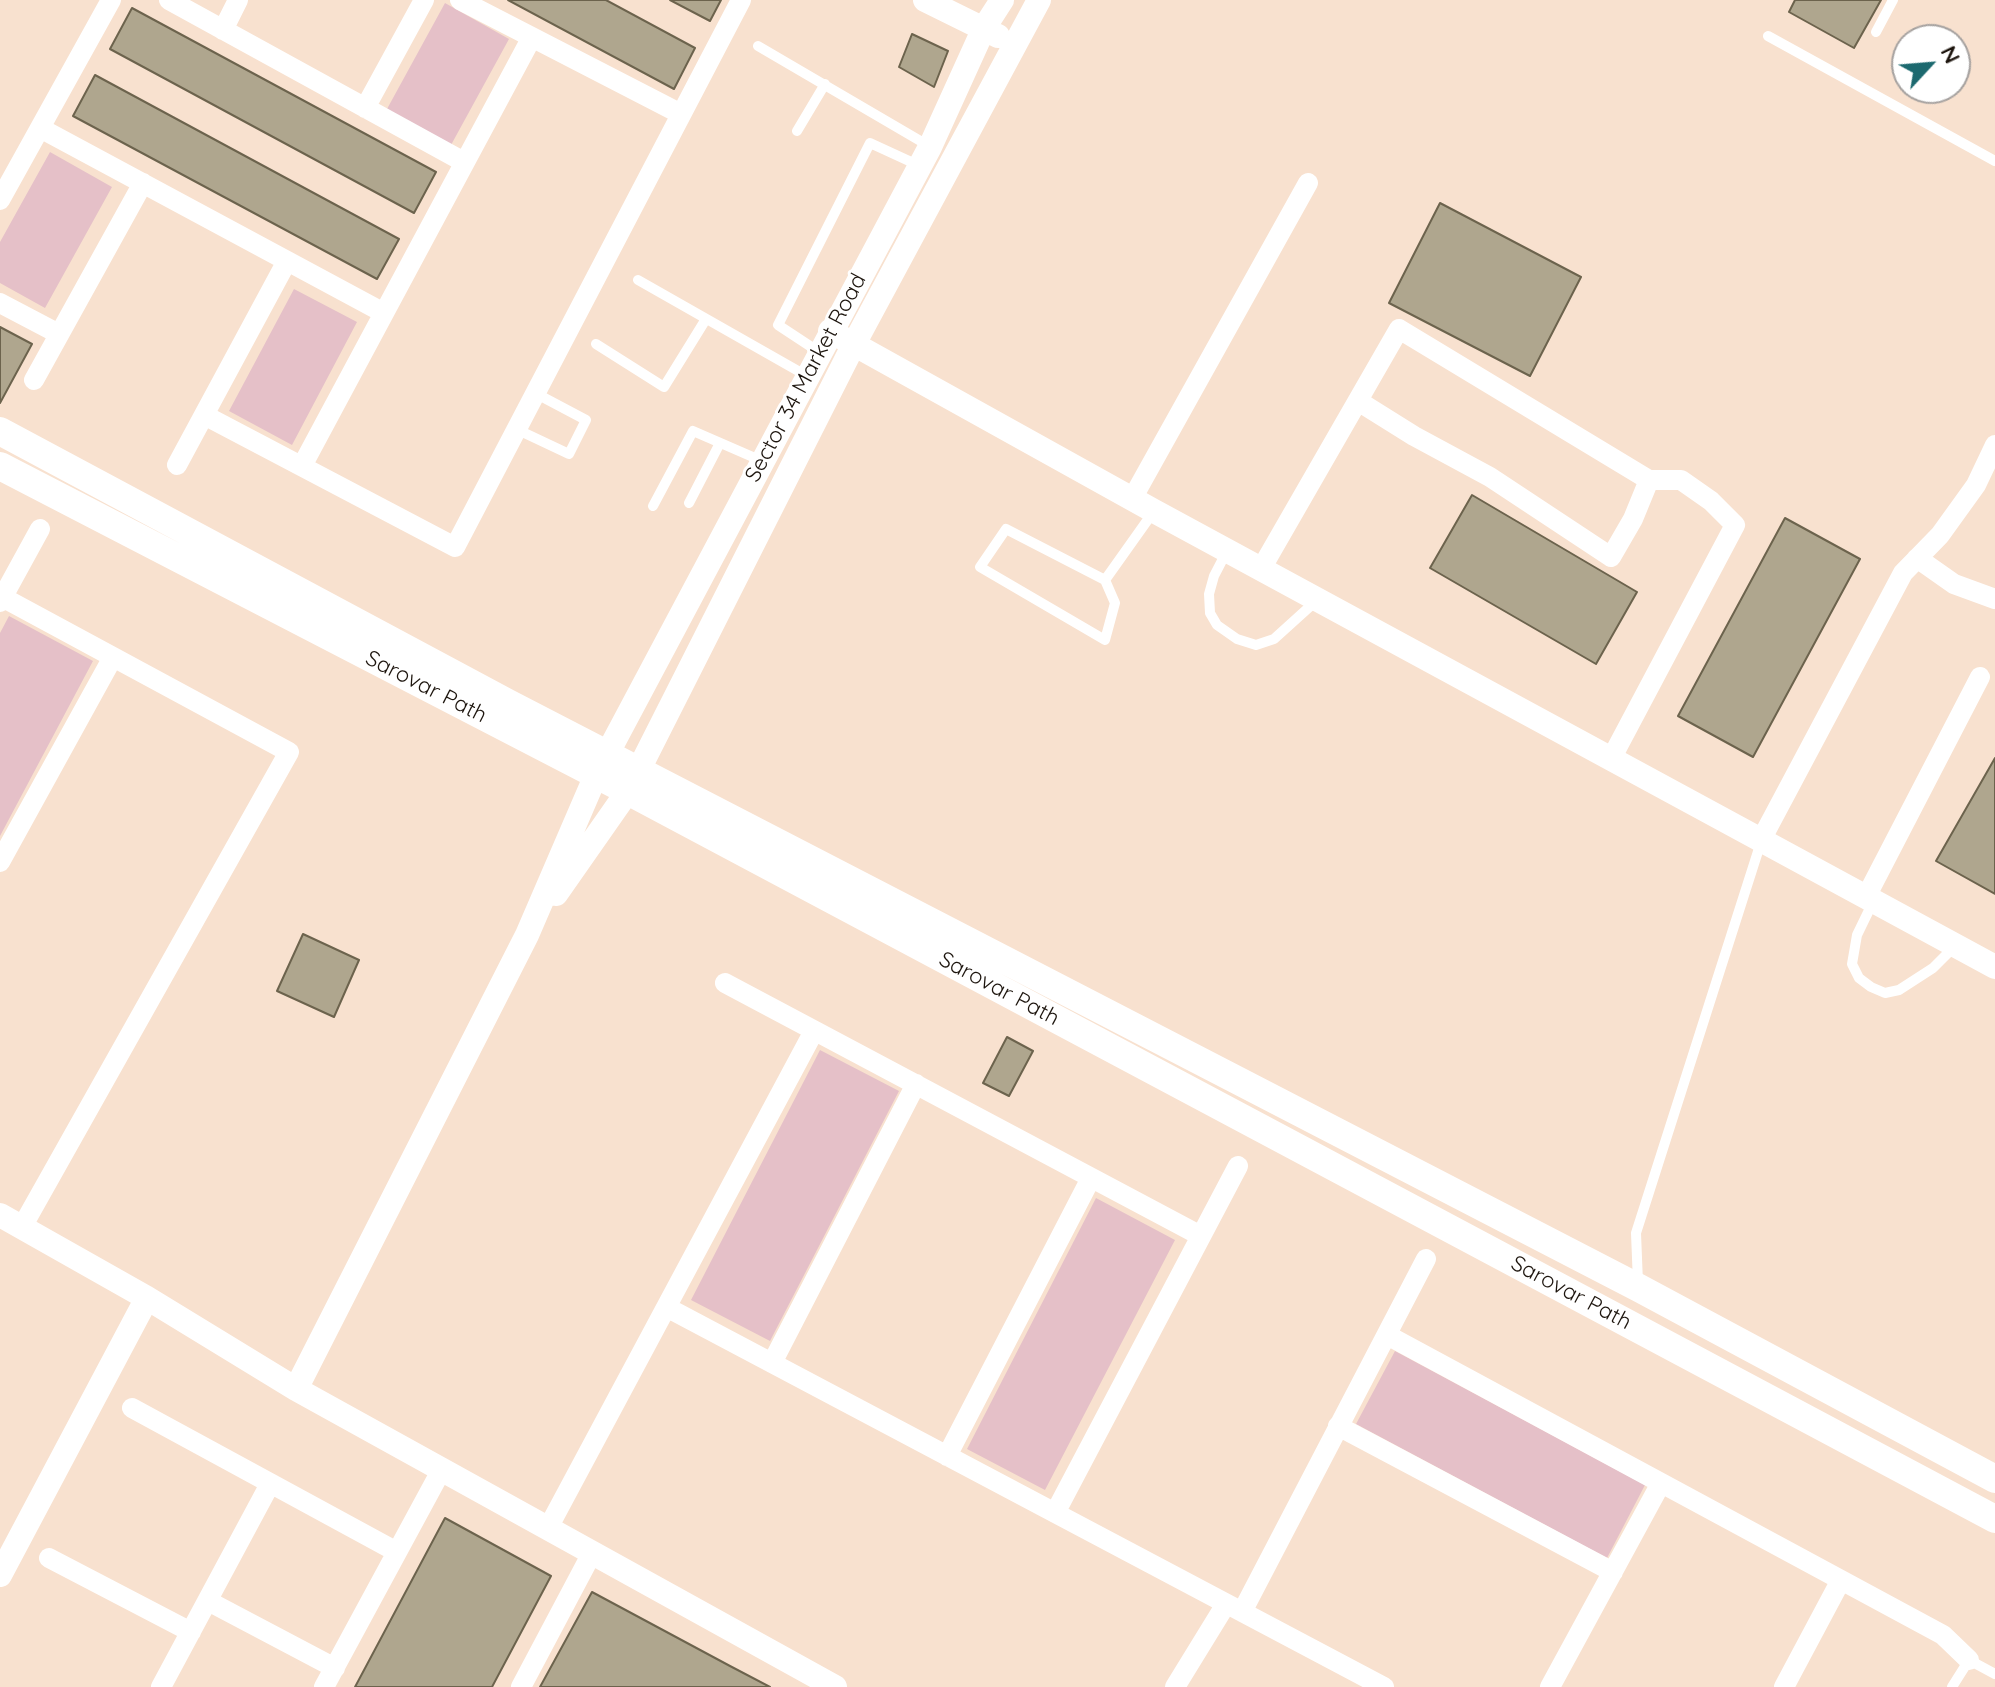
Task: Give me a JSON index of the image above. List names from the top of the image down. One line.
{"streets":{"main road":["Sarovar Path"],"street":["Sector 34 Market Road"]},"crossings":[["Sector 34 Market Road","Sarovar Path"]],"north":"top right"}
